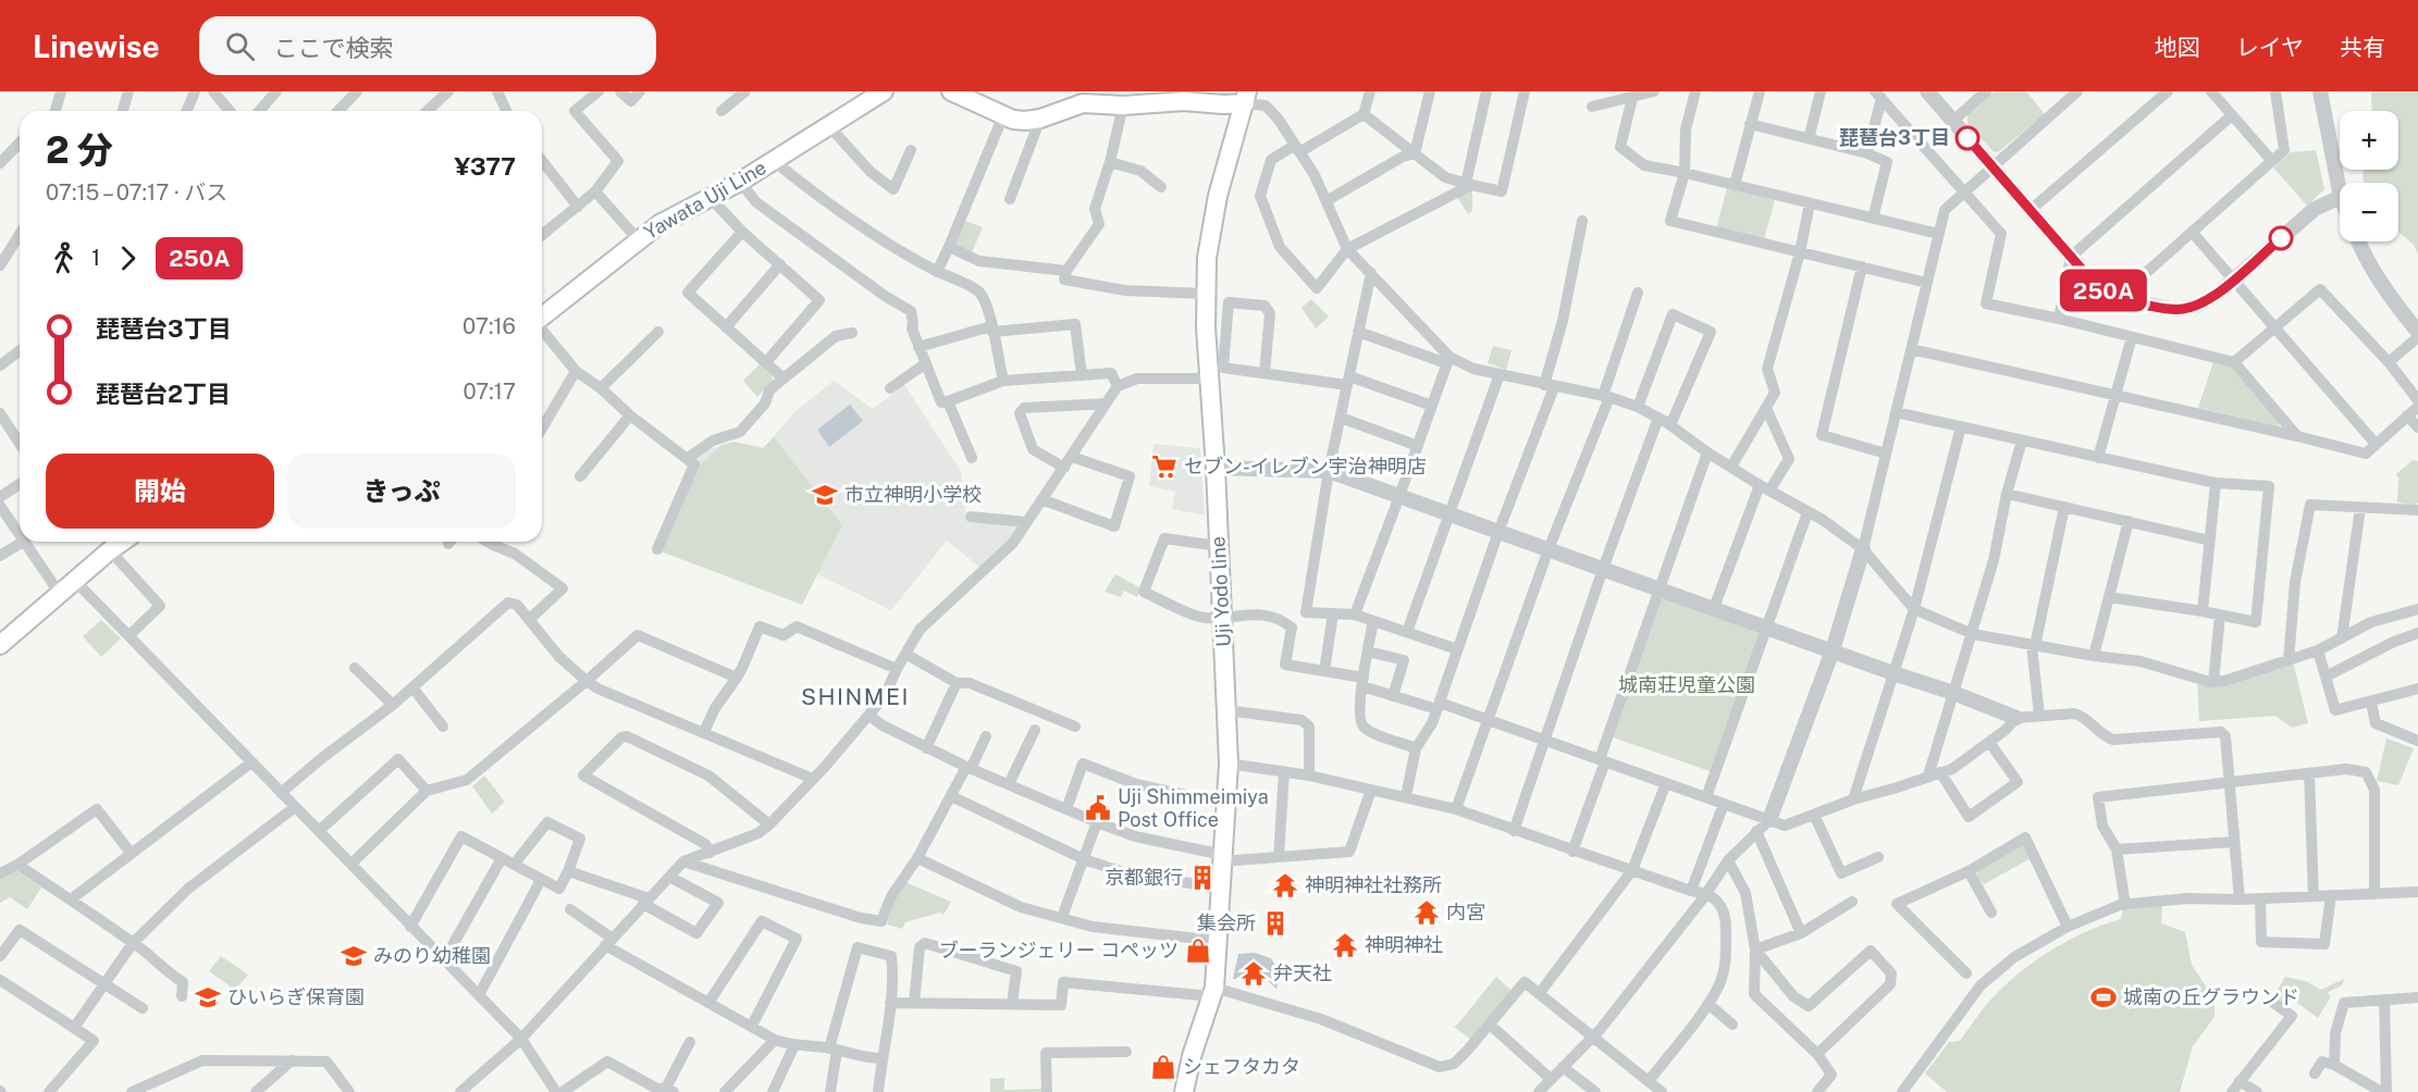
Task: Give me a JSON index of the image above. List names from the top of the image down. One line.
{"streets":{"main road":["Yawata Uji Line","Uji Yodo line"]},"districts":["SHINMEI"],"parks":["城南荘児童公園"],"places":{"other":["琵琶台3丁目"],"supermarket":["セブン-イレブン宇治神明店"],"school or university":["市立神明小学校","みのり幼稚園","ひいらぎ保育園"],"public building":["Uji Shimmeimiya Post Office"],"building":["京都銀行","集会所"],"temple":["神明神社社務所","内宮","神明神社","弁天社"],"shop":["ブーランジェリー コペッツ","シェフタカタ"],"sports":["城南の丘グラウンド"]},"lines":["bus line 250A"],"page":{"header":"Linewise","search":"ここで検索","nav":["地図","レイヤ","共有"],"on_map":"250A","map_buttons":["+","−"],"heading":["2 分","07:15 – 07:17 · バス","¥377"],"legs":["1","250A"],"list":[{"name":"琵琶台3丁目","value":"07:16"},{"name":"琵琶台2丁目","value":"07:17"}],"buttons":["開始","きっぷ"]}}
